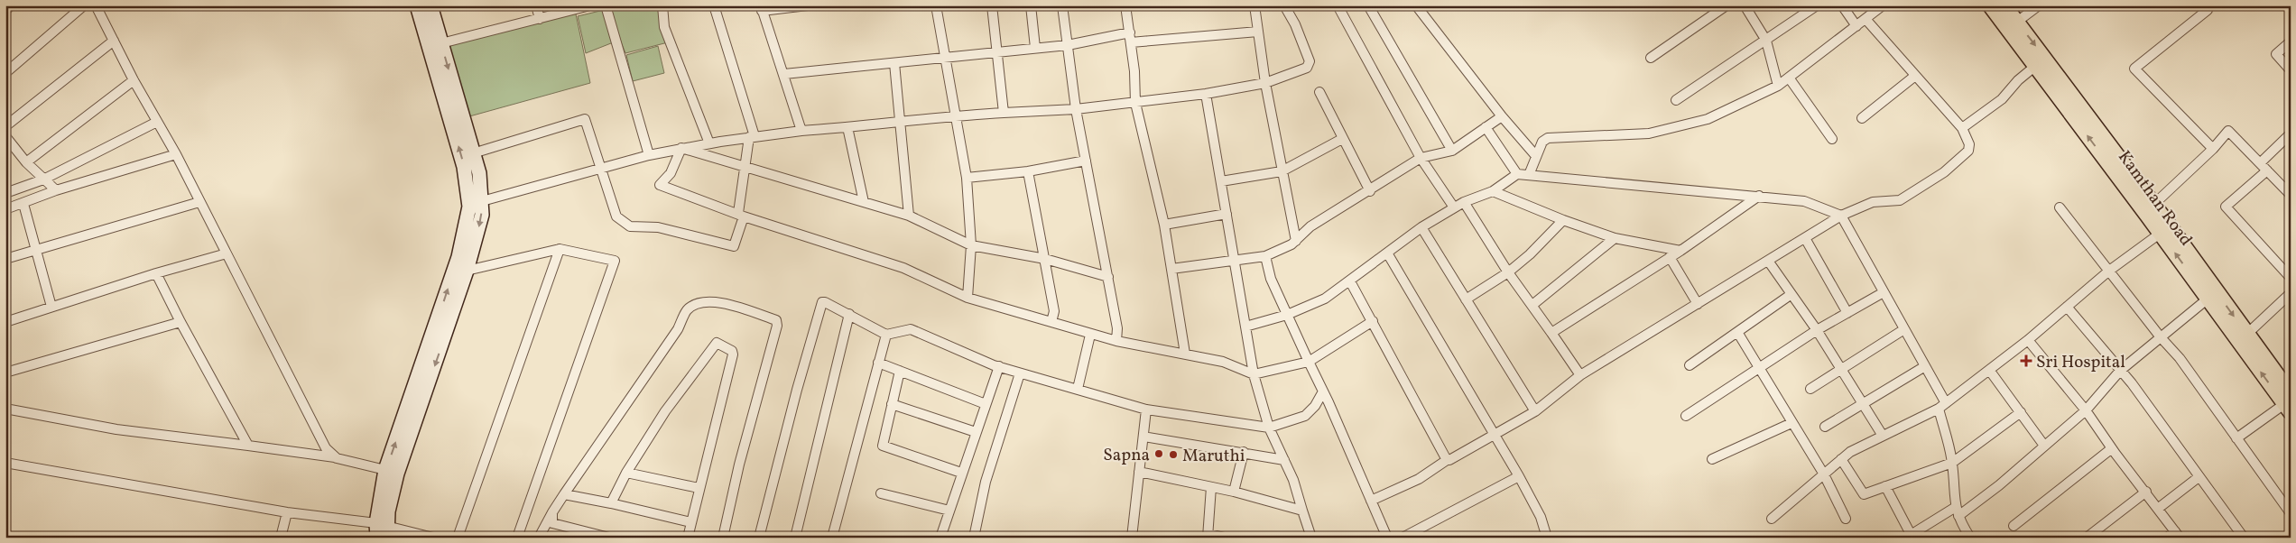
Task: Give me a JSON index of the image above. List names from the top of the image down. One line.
{"streets":{"main road":["Kamthan Road"]},"places":{"health":["Sri Hospital"],"other":["Sapna","Maruthi"]}}
